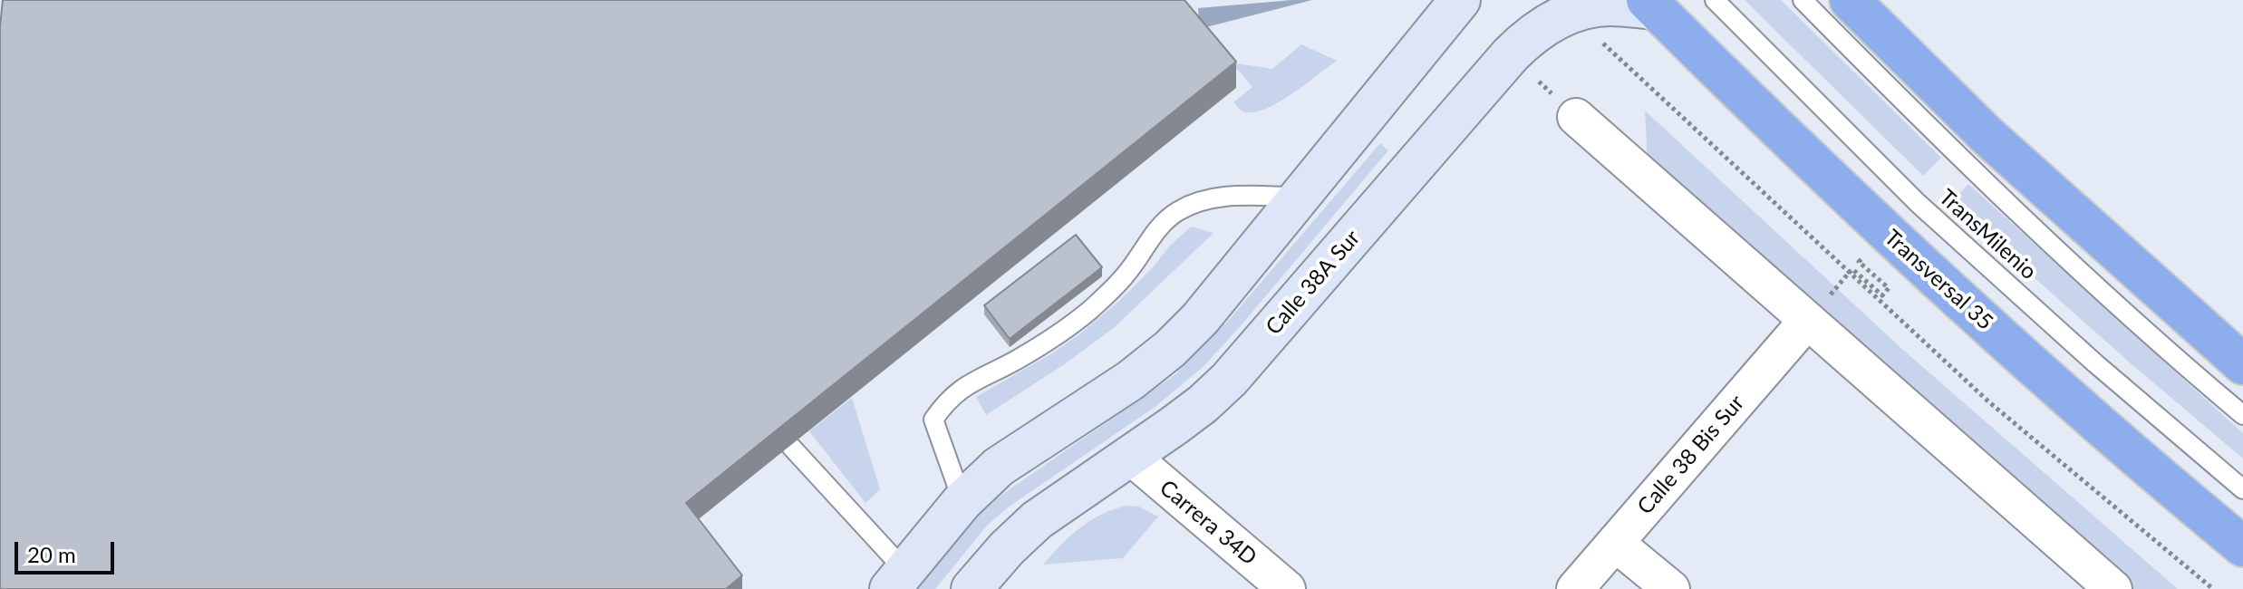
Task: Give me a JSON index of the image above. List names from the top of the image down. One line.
{"streets":{"highway":["Transversal 35"],"street":["Calle 38A Sur","Calle 38 Bis Sur","Carrera 34D"],"lane":["TransMilenio"]},"crossings":[["Transversal 35","Calle 38A Sur"],["Calle 38A Sur","Carrera 34D"]],"scale_bar":"20 m"}
